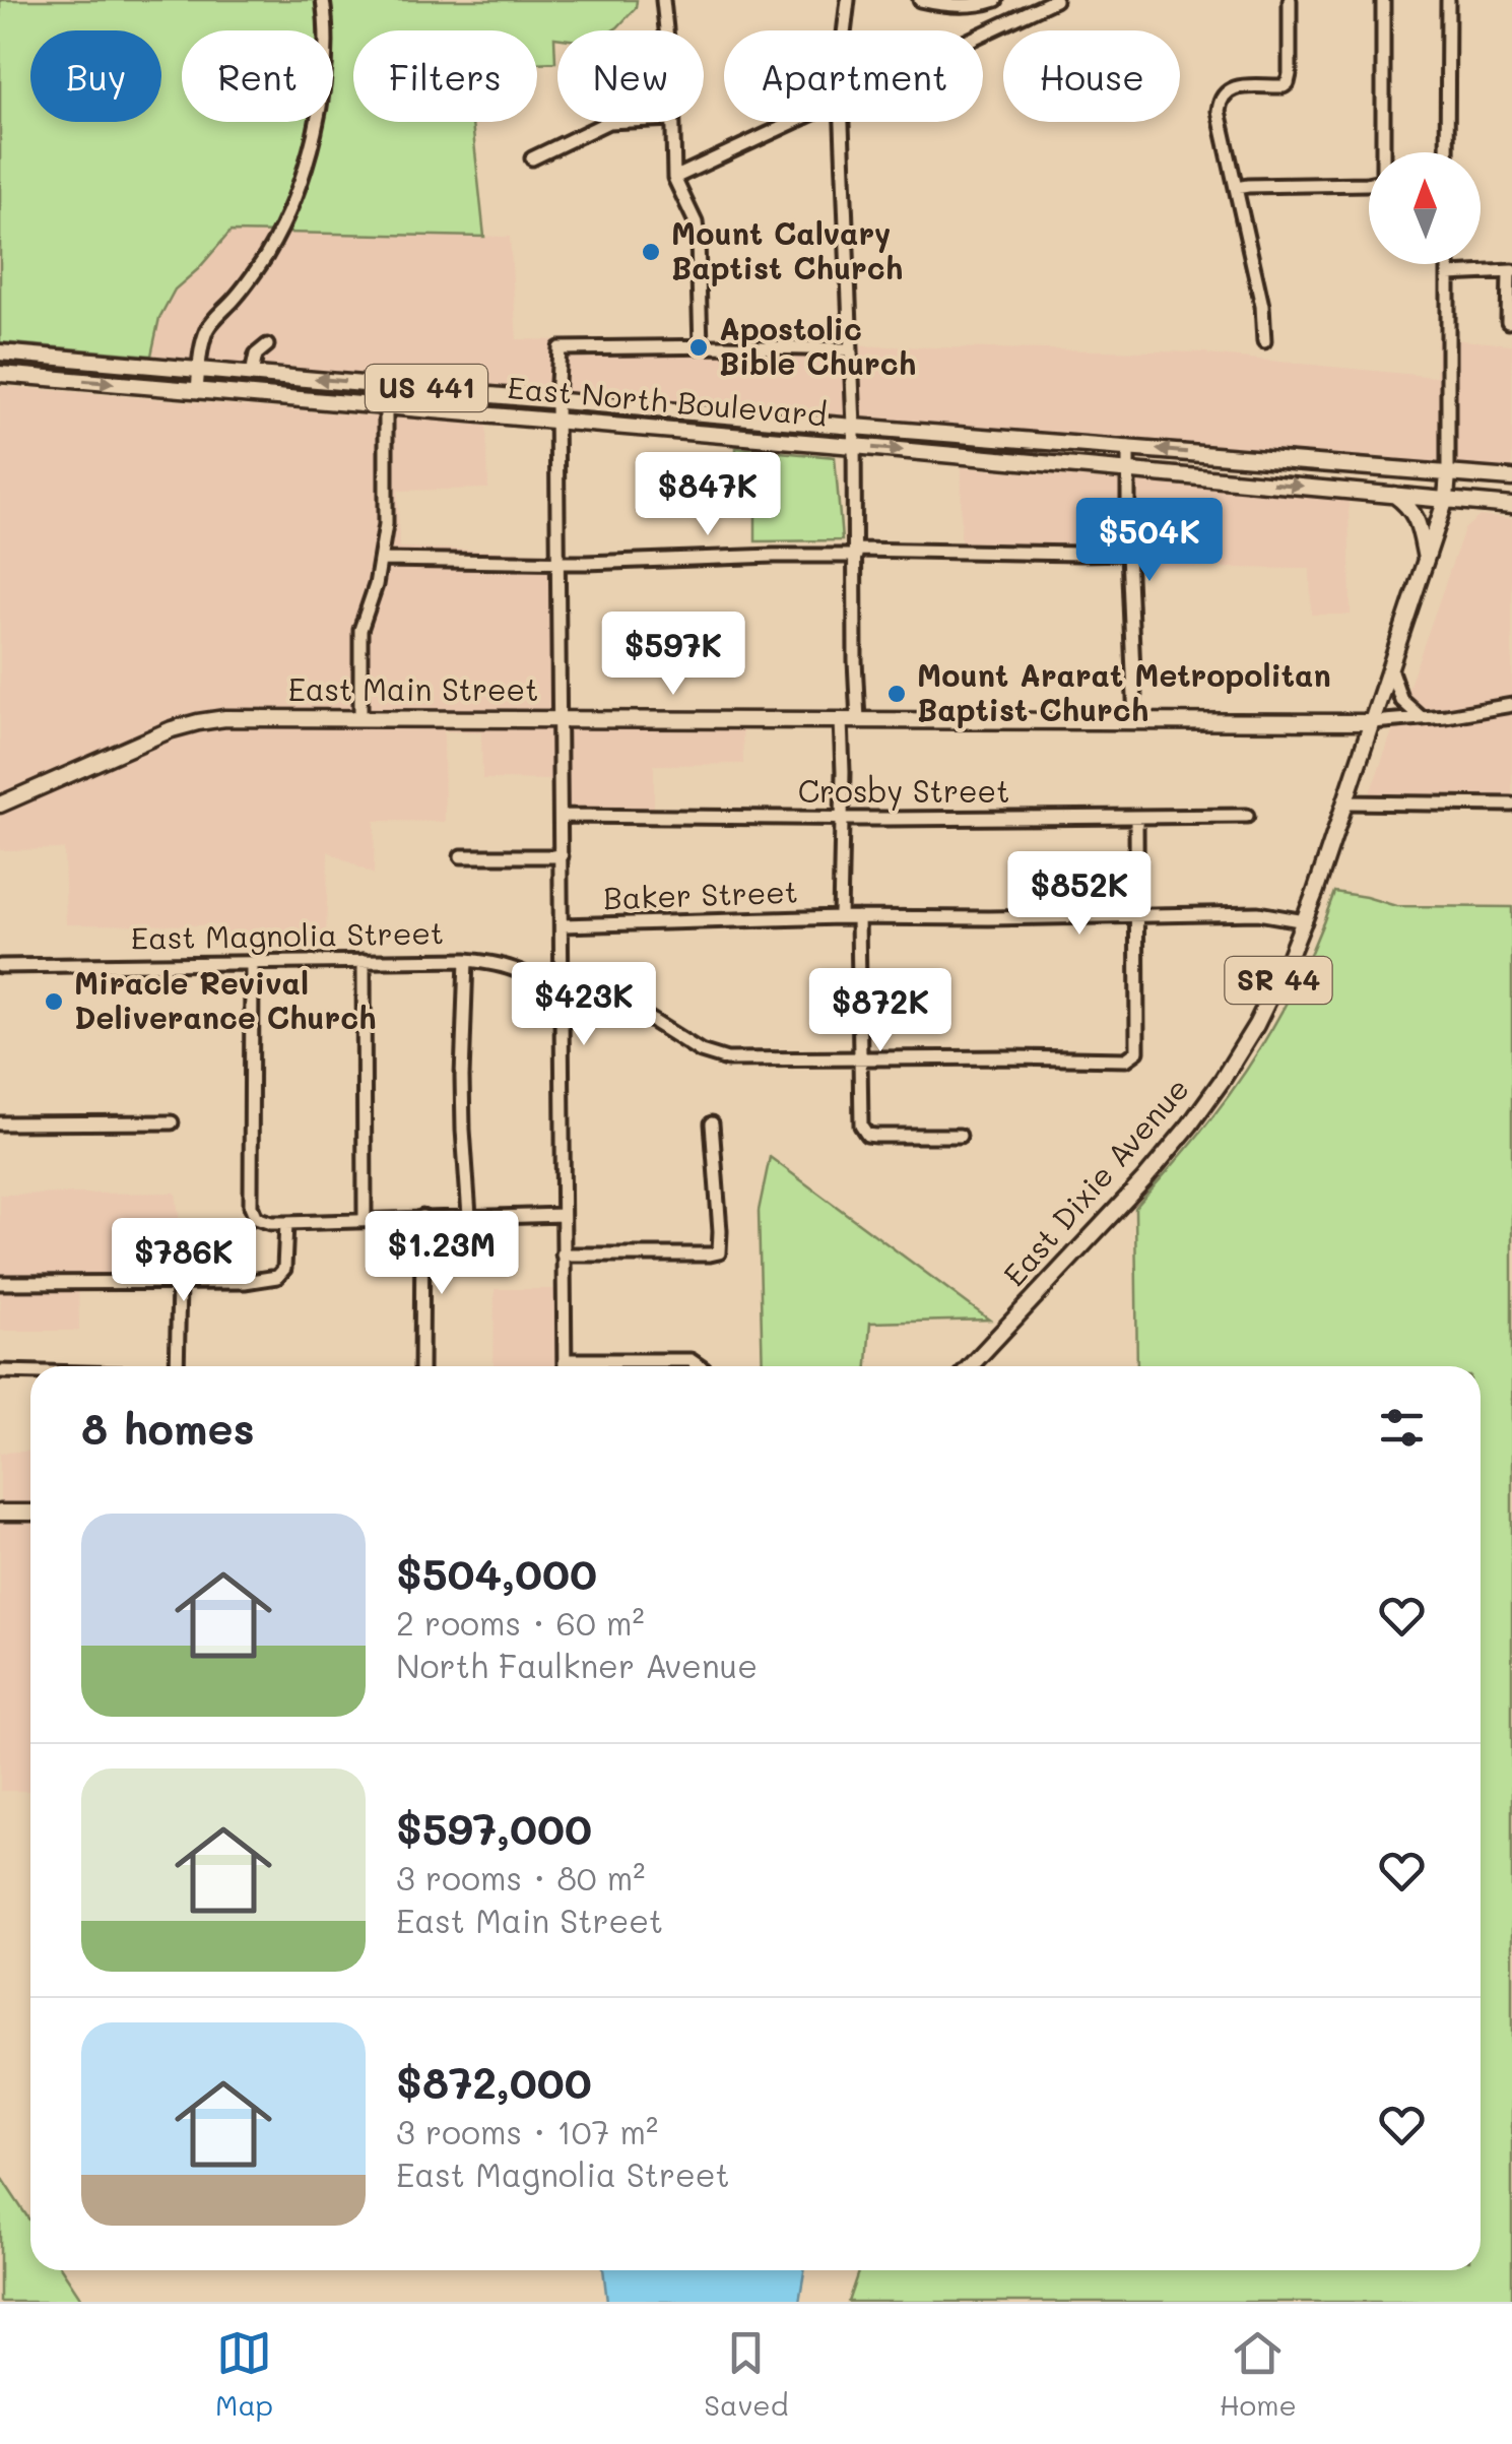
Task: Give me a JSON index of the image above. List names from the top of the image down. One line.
{"streets":{"main road":["US 441","East North Boulevard","East Main Street","SR 44","East Dixie Avenue"],"street":["Crosby Street","Baker Street","East Magnolia Street"]},"crossings":[["East North Boulevard","SR 44"],["East North Boulevard","East Dixie Avenue"],["East Main Street","East Dixie Avenue"],["SR 44","East Dixie Avenue"]],"places":["Mount Calvary Baptist Church","Apostolic Bible Church","Mount Ararat Metropolitan Baptist Church","Miracle Revival Deliverance Church"],"north":"top","page":{"chip":["Buy","Rent","Filters","New","Apartment","House"],"price":["$847K","$504K","$597K","$852K","$423K","$872K","$1.23M","$786K"],"heading":"8 homes","list":[{"name":"$504,000","note":"2 rooms · 60 m² · North Faulkner Avenue"},{"name":"$597,000","note":"3 rooms · 80 m² · East Main Street"},{"name":"$872,000","note":"3 rooms · 107 m² · East Magnolia Street"}],"tabs":["Map","Saved","Home"]}}
